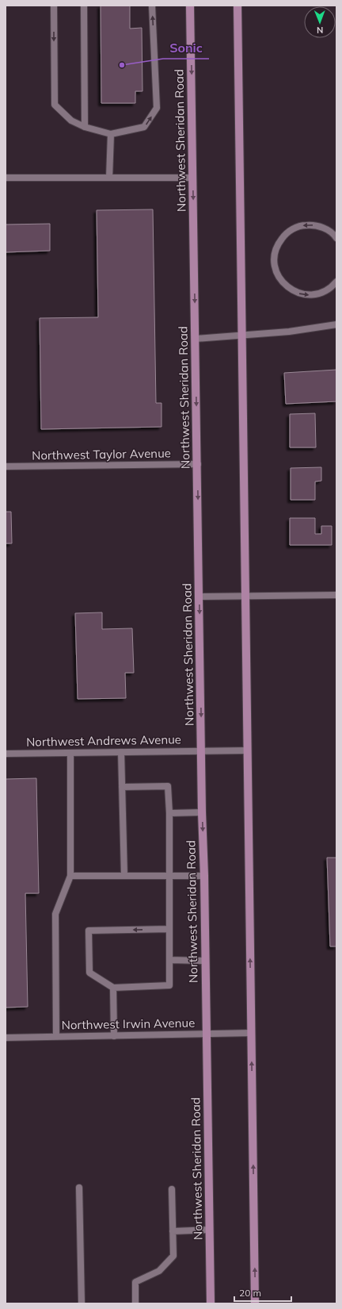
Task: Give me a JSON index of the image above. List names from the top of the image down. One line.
{"streets":{"main road":["Northwest Sheridan Road"],"street":["Northwest Taylor Avenue","Northwest Andrews Avenue","Northwest Irwin Avenue"]},"crossings":[["Northwest Sheridan Road","Northwest Taylor Avenue"],["Northwest Sheridan Road","Northwest Andrews Avenue"],["Northwest Sheridan Road","Northwest Irwin Avenue"]],"places":["Sonic"],"scale_bar":"20 m","north":"bottom"}
